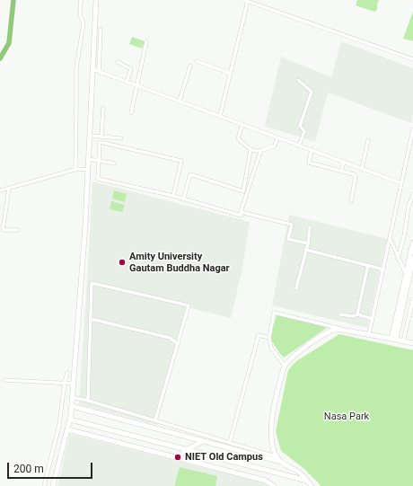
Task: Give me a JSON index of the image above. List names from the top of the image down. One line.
{"parks":["Nasa Park"],"places":["Amity University Gautam Buddha Nagar","NIET Old Campus"],"scale_bar":"200 m"}
